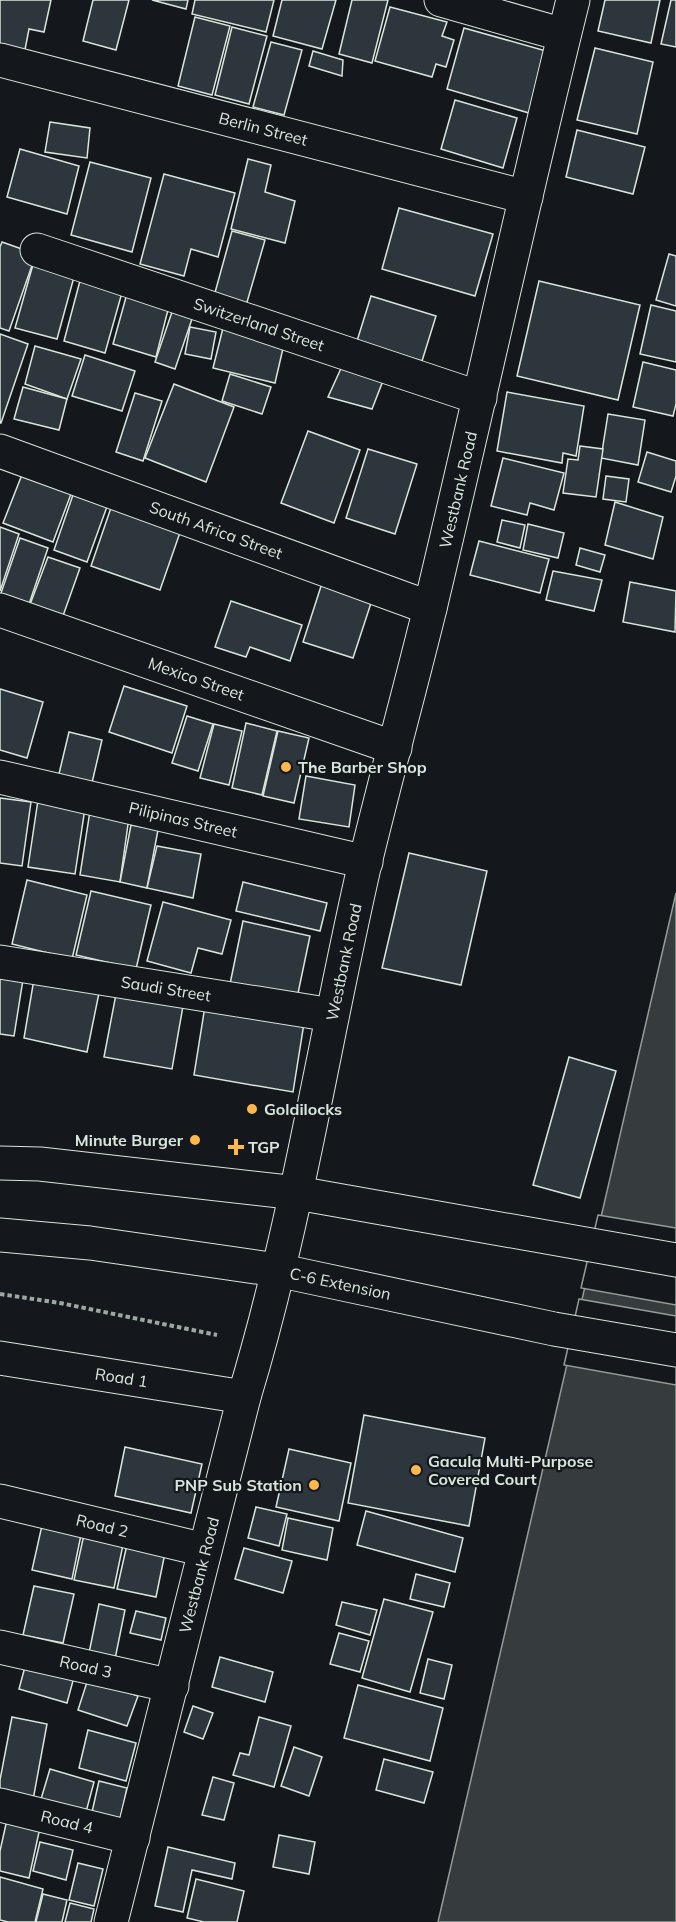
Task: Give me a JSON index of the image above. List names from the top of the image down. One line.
{"streets":{"street":["Berlin Street","Switzerland Street","Westbank Road","South Africa Street","Mexico Street","Pilipinas Street","Saudi Street","C-6 Extension","Road 1","Road 2","Road 3","Road 4"]},"crossings":[["Berlin Street","Westbank Road"],["Switzerland Street","Westbank Road"],["Westbank Road","South Africa Street"],["Westbank Road","Mexico Street"],["Westbank Road","Pilipinas Street"],["Westbank Road","Saudi Street"],["Westbank Road","C-6 Extension"],["Westbank Road","Road 1"],["Westbank Road","Road 2"],["Westbank Road","Road 3"],["Westbank Road","Road 4"]],"places":{"other":["The Barber Shop","Goldilocks","Minute Burger","Gacula Multi-Purpose Covered Court","PNP Sub Station"],"health":["TGP"]}}
